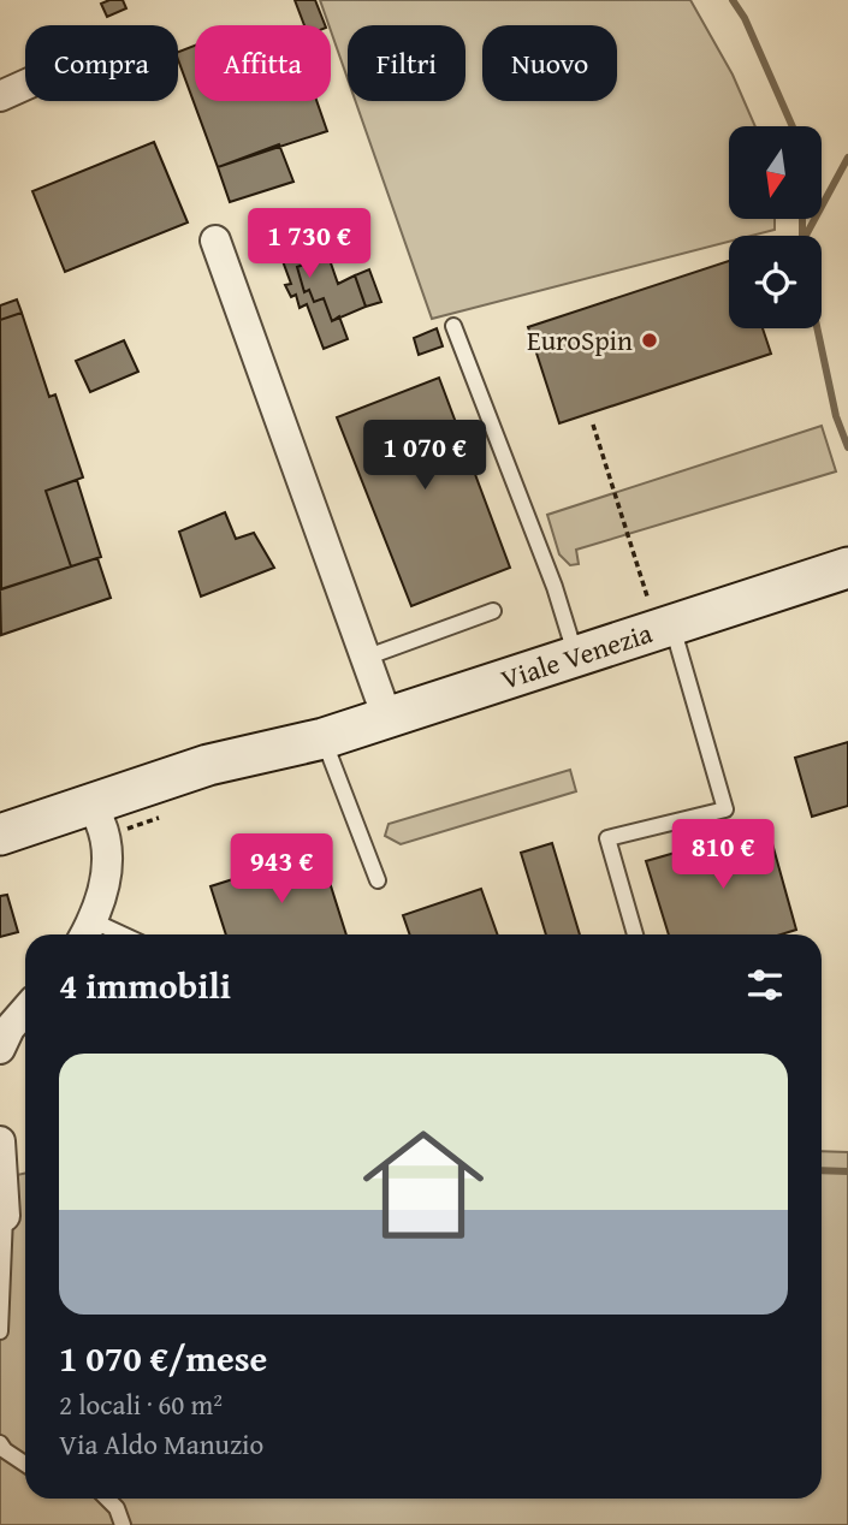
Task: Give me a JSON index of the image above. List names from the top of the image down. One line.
{"streets":{"main road":["Viale Venezia"]},"places":["EuroSpin"],"north":"bottom","page":{"chip":["Compra","Affitta","Filtri","Nuovo"],"price":["1 730 €","1 070 €","810 €","943 €"],"heading":"4 immobili","list":[{"name":"1 070 €/mese","note":"2 locali · 60 m² · Via Aldo Manuzio"}]}}
